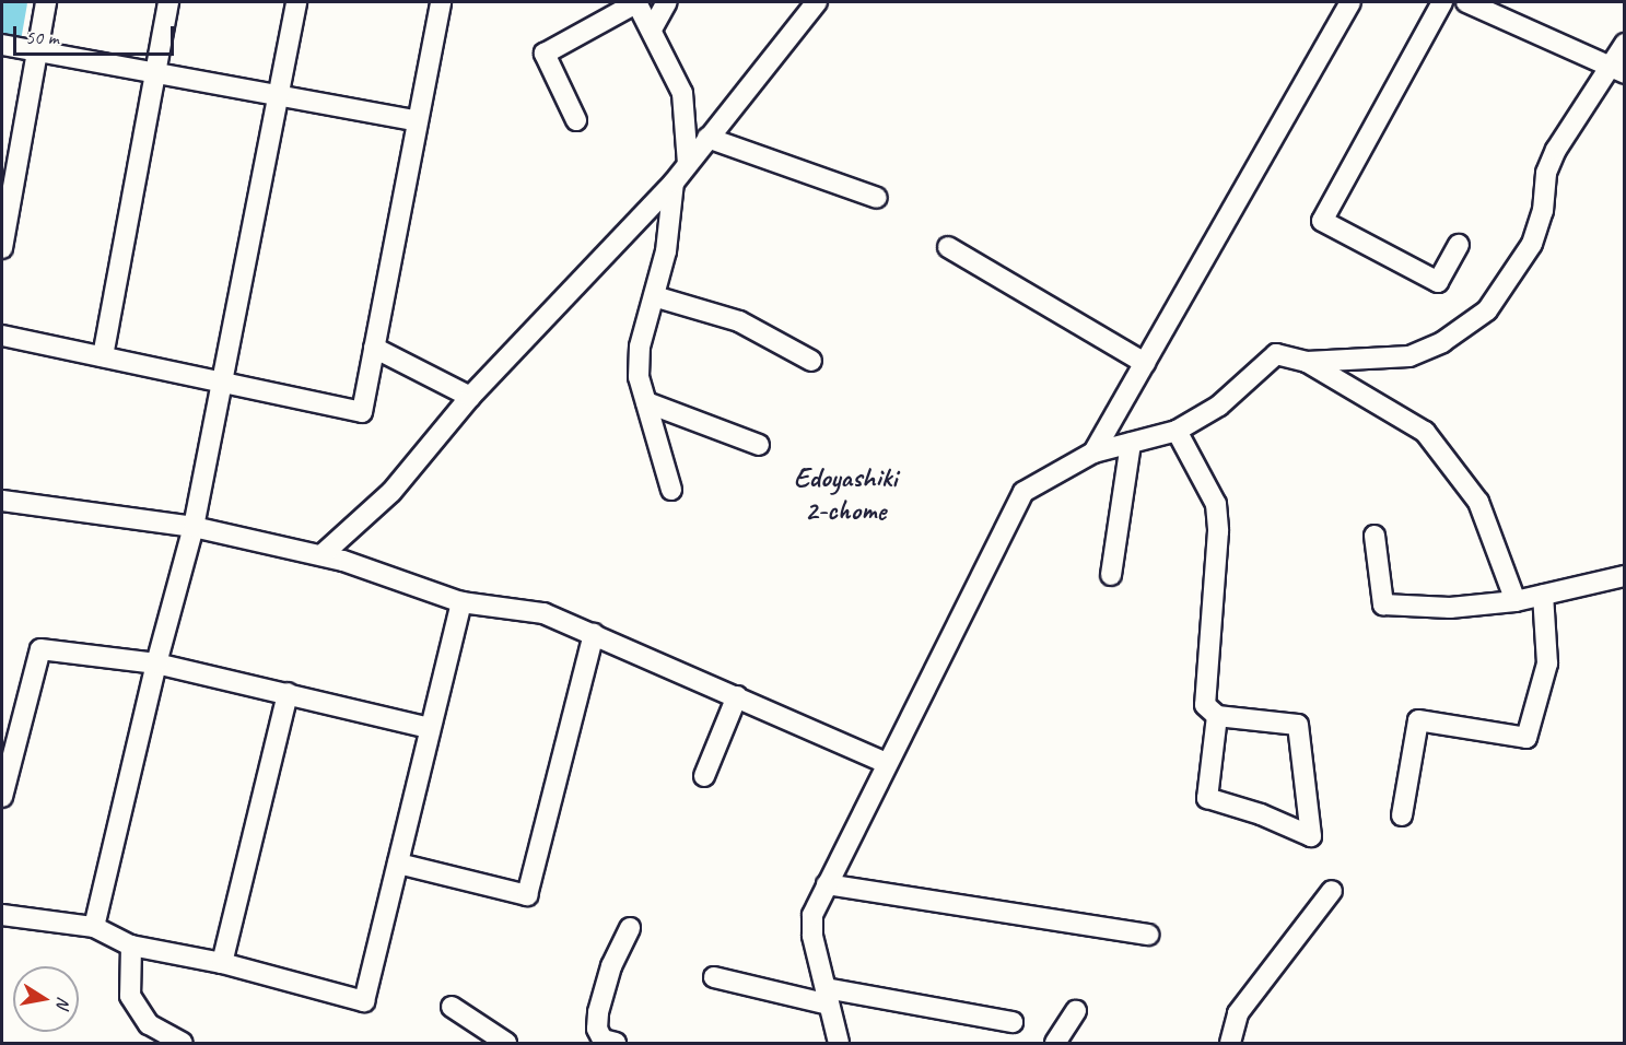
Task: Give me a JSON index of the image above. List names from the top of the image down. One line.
{"districts":["Edoyashiki 2-chome"],"scale_bar":"50 m","north":"right"}
